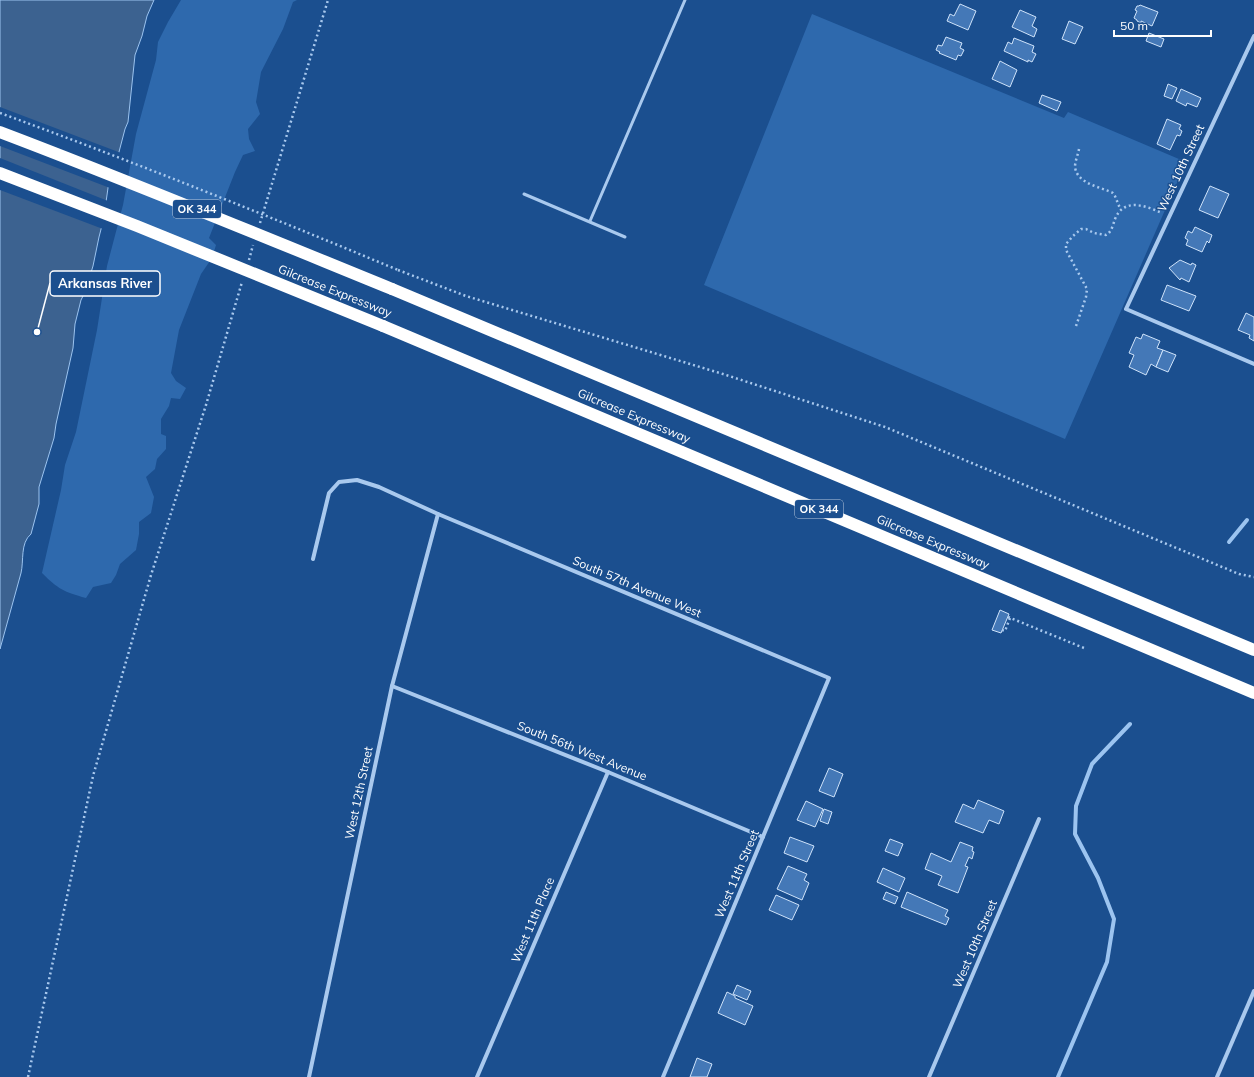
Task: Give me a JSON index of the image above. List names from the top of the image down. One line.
{"streets":{"highway":["OK 344","Gilcrease Expressway"],"street":["West 10th Street","South 57th Avenue West","South 56th West Avenue","West 12th Street","West 11th Street","West 11th Place"]},"crossings":[["South 57th Avenue West","West 12th Street"],["South 57th Avenue West","West 11th Street"],["South 56th West Avenue","West 12th Street"],["South 56th West Avenue","West 11th Street"],["South 56th West Avenue","West 11th Place"]],"places":["Arkansas River"],"scale_bar":"50 m"}
